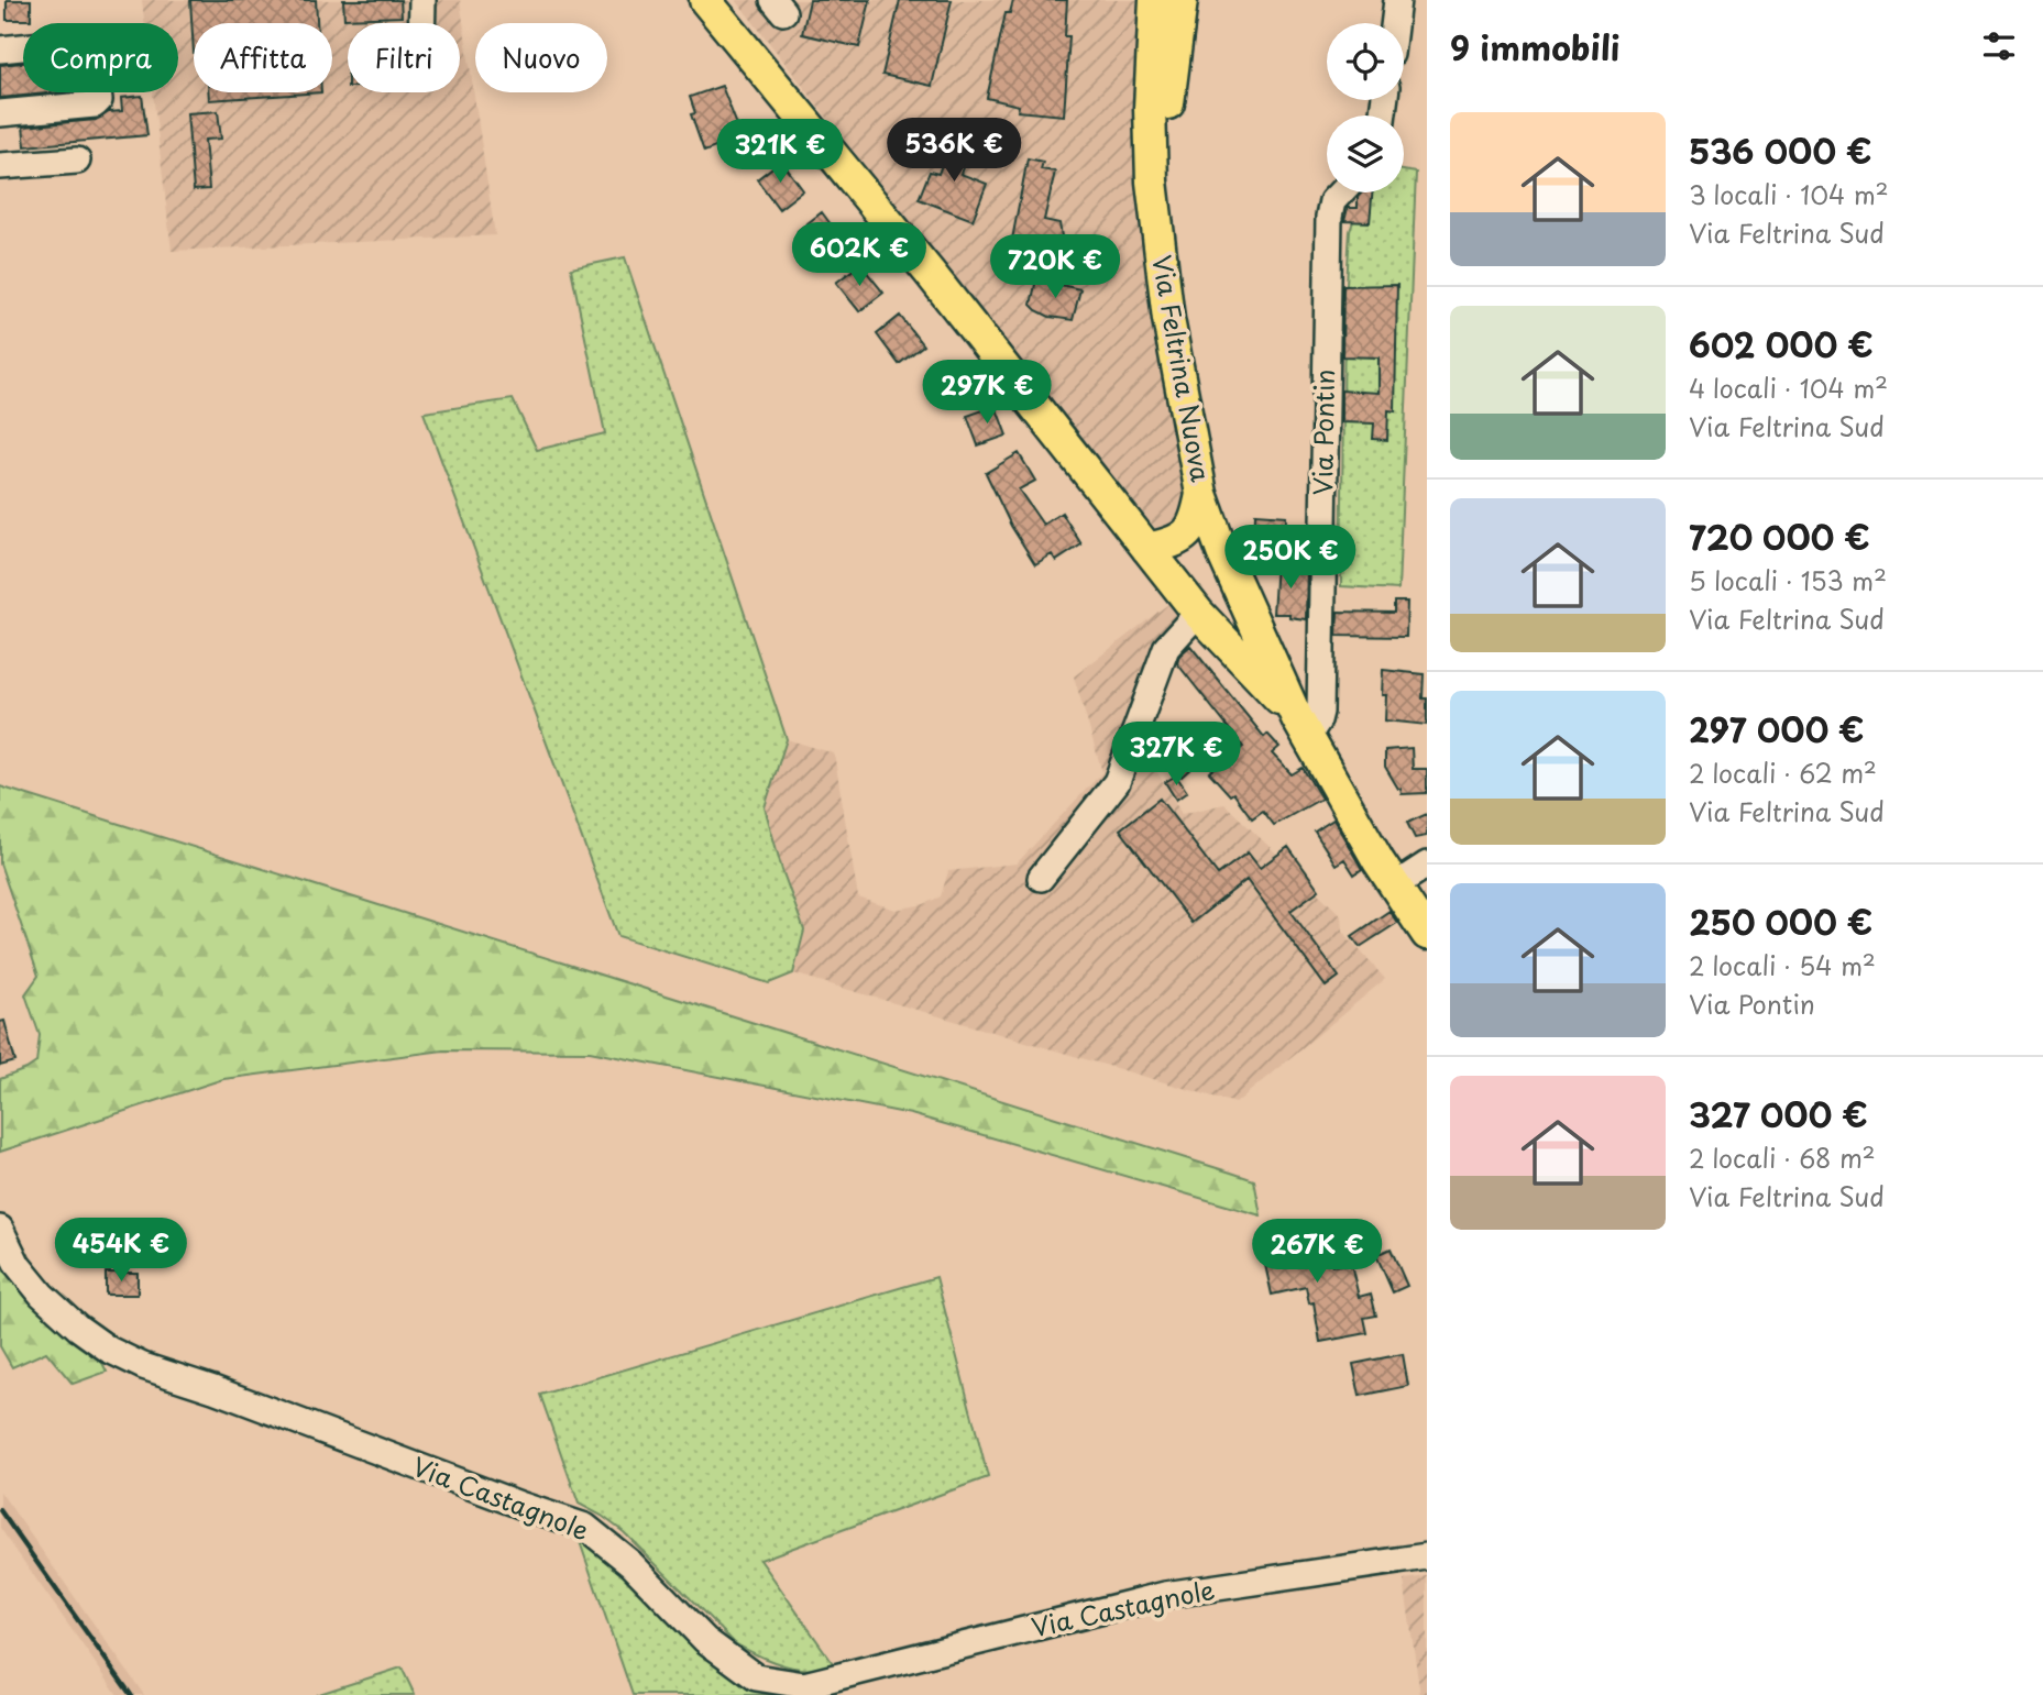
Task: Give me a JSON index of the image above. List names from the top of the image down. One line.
{"streets":{"main road":["Via Feltrina Nuova"],"street":["Via Pontin","Via Castagnole"]},"crossings":[["Via Feltrina Nuova","Via Pontin"]],"page":{"heading":"9 immobili","chip":["Compra","Affitta","Filtri","Nuovo"],"list":[{"name":"536 000 €","note":"3 locali · 104 m² · Via Feltrina Sud"},{"name":"602 000 €","note":"4 locali · 104 m² · Via Feltrina Sud"},{"name":"720 000 €","note":"5 locali · 153 m² · Via Feltrina Sud"},{"name":"297 000 €","note":"2 locali · 62 m² · Via Feltrina Sud"},{"name":"250 000 €","note":"2 locali · 54 m² · Via Pontin"},{"name":"327 000 €","note":"2 locali · 68 m² · Via Feltrina Sud"}],"price":["536K €","321K €","602K €","720K €","297K €","250K €","327K €","454K €","267K €"]}}
